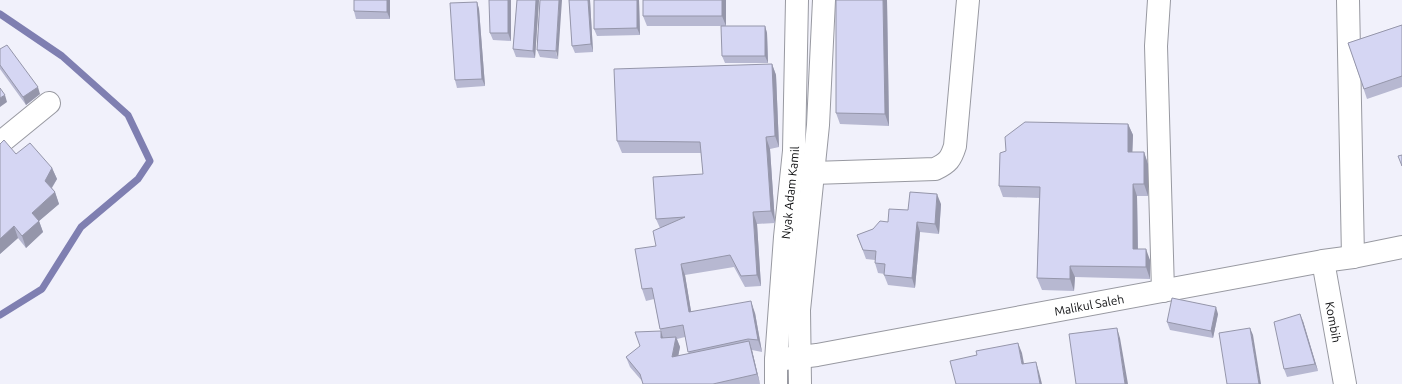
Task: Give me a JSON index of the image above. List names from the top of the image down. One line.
{"streets":{"street":["Nyak Adam Kamil","Malikul Saleh","Kombih"]},"crossings":[["Nyak Adam Kamil","Malikul Saleh"],["Malikul Saleh","Kombih"]]}
